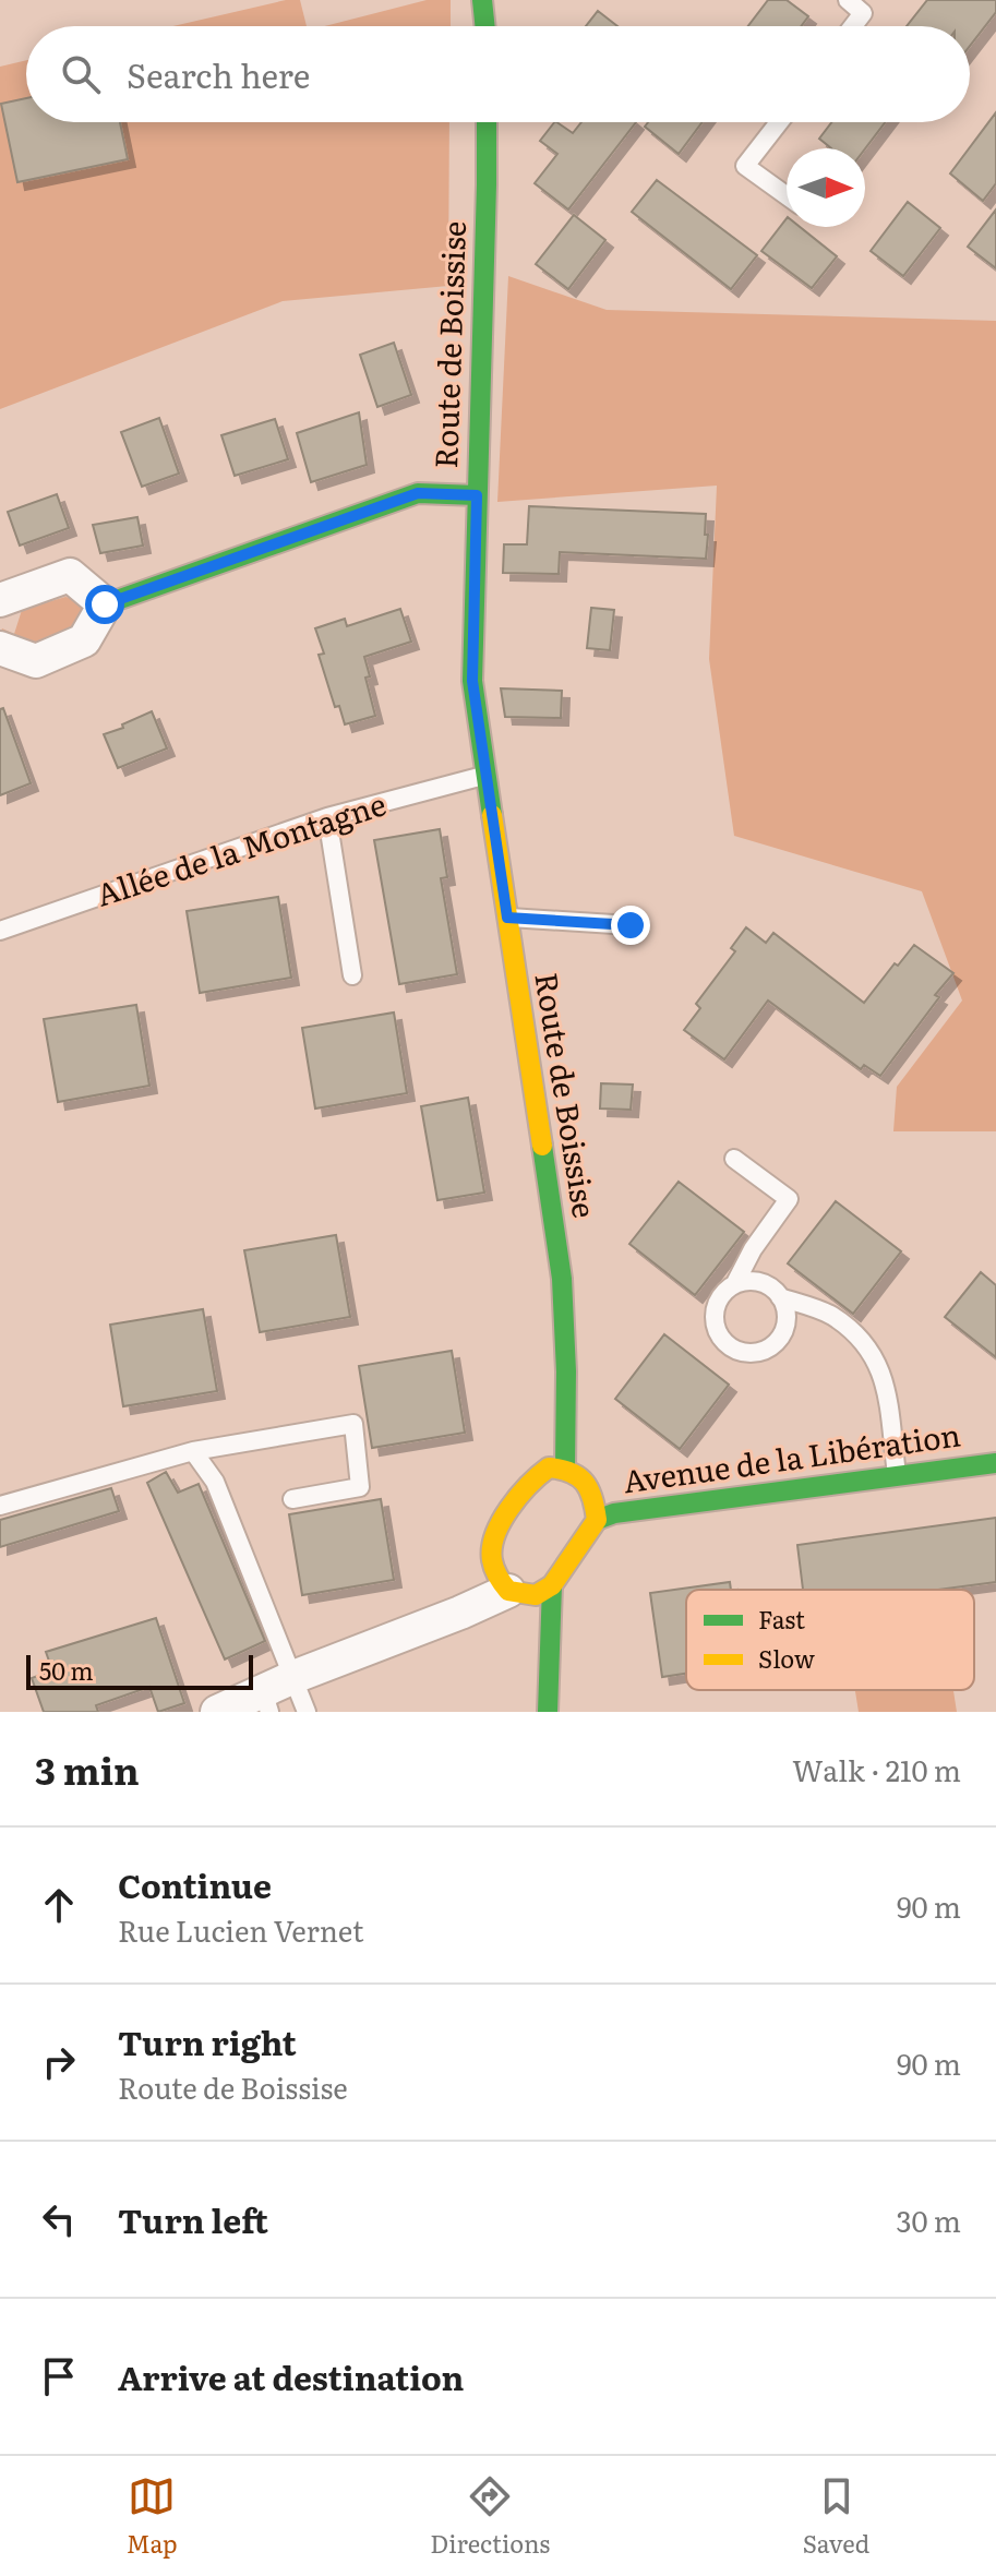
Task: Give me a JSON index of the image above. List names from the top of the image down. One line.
{"streets":{"street":["Route de Boissise","Avenue de la Libération"],"lane":["Allée de la Montagne"]},"crossings":[["Route de Boissise","Allée de la Montagne"],["Route de Boissise","Avenue de la Libération"]],"legend":["Fast","Slow"],"scale_bar":"50 m","north":"right","page":{"search":"Search here","scale":"50 m","heading":["3 min","Walk · 210 m"],"list":[["Continue","Rue Lucien Vernet","90 m"],["Turn right","Route de Boissise","90 m"],["Turn left","30 m"],"Arrive at destination"],"nav":["Map","Directions","Saved"]}}
